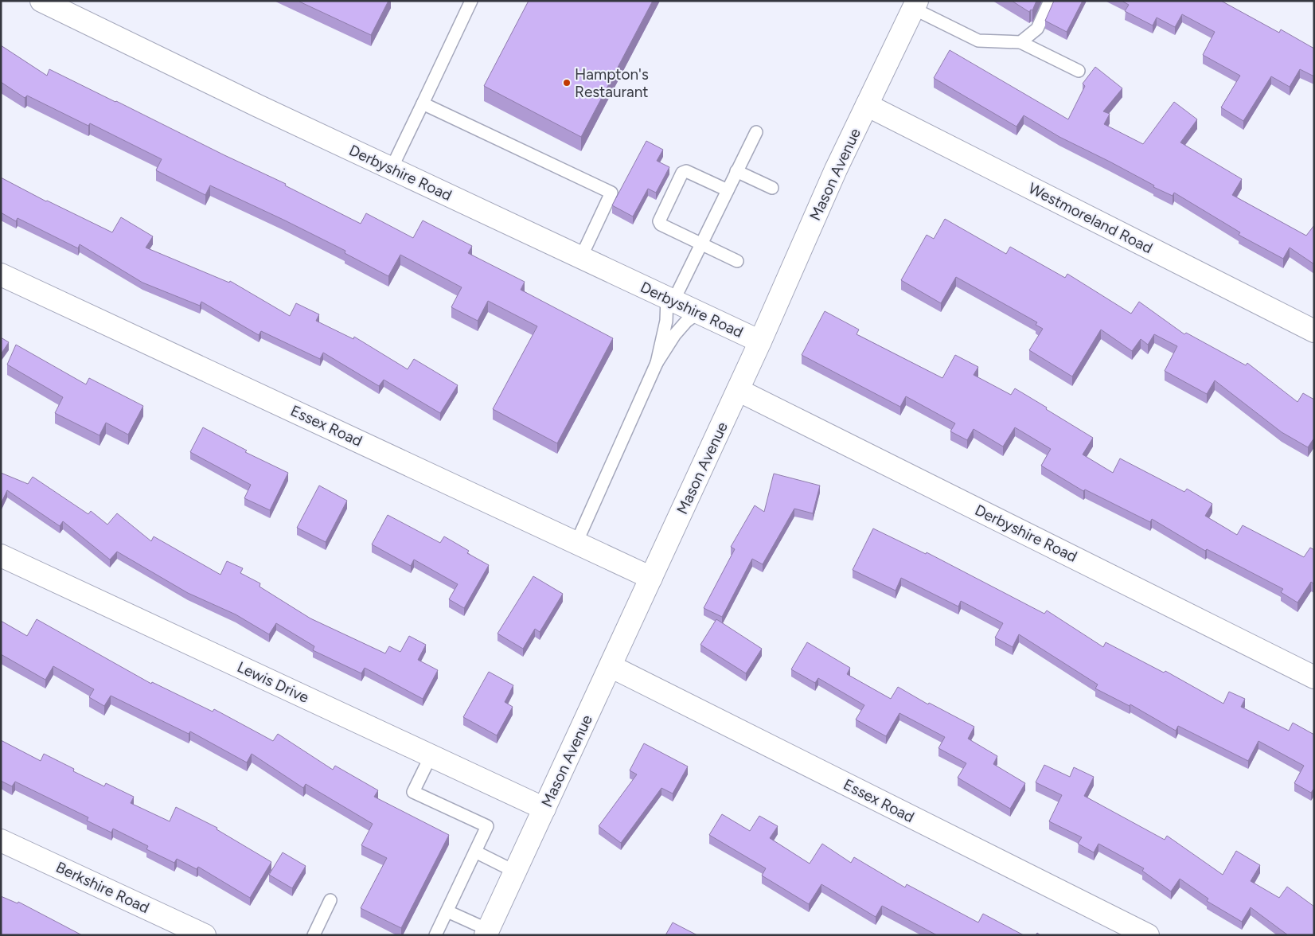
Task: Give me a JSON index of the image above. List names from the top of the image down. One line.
{"streets":{"street":["Derbyshire Road","Mason Avenue","Westmoreland Road","Essex Road","Lewis Drive","Berkshire Road"]},"crossings":[["Derbyshire Road","Mason Avenue"],["Mason Avenue","Westmoreland Road"],["Mason Avenue","Essex Road"],["Mason Avenue","Lewis Drive"]],"places":["Hampton's Restaurant"]}
